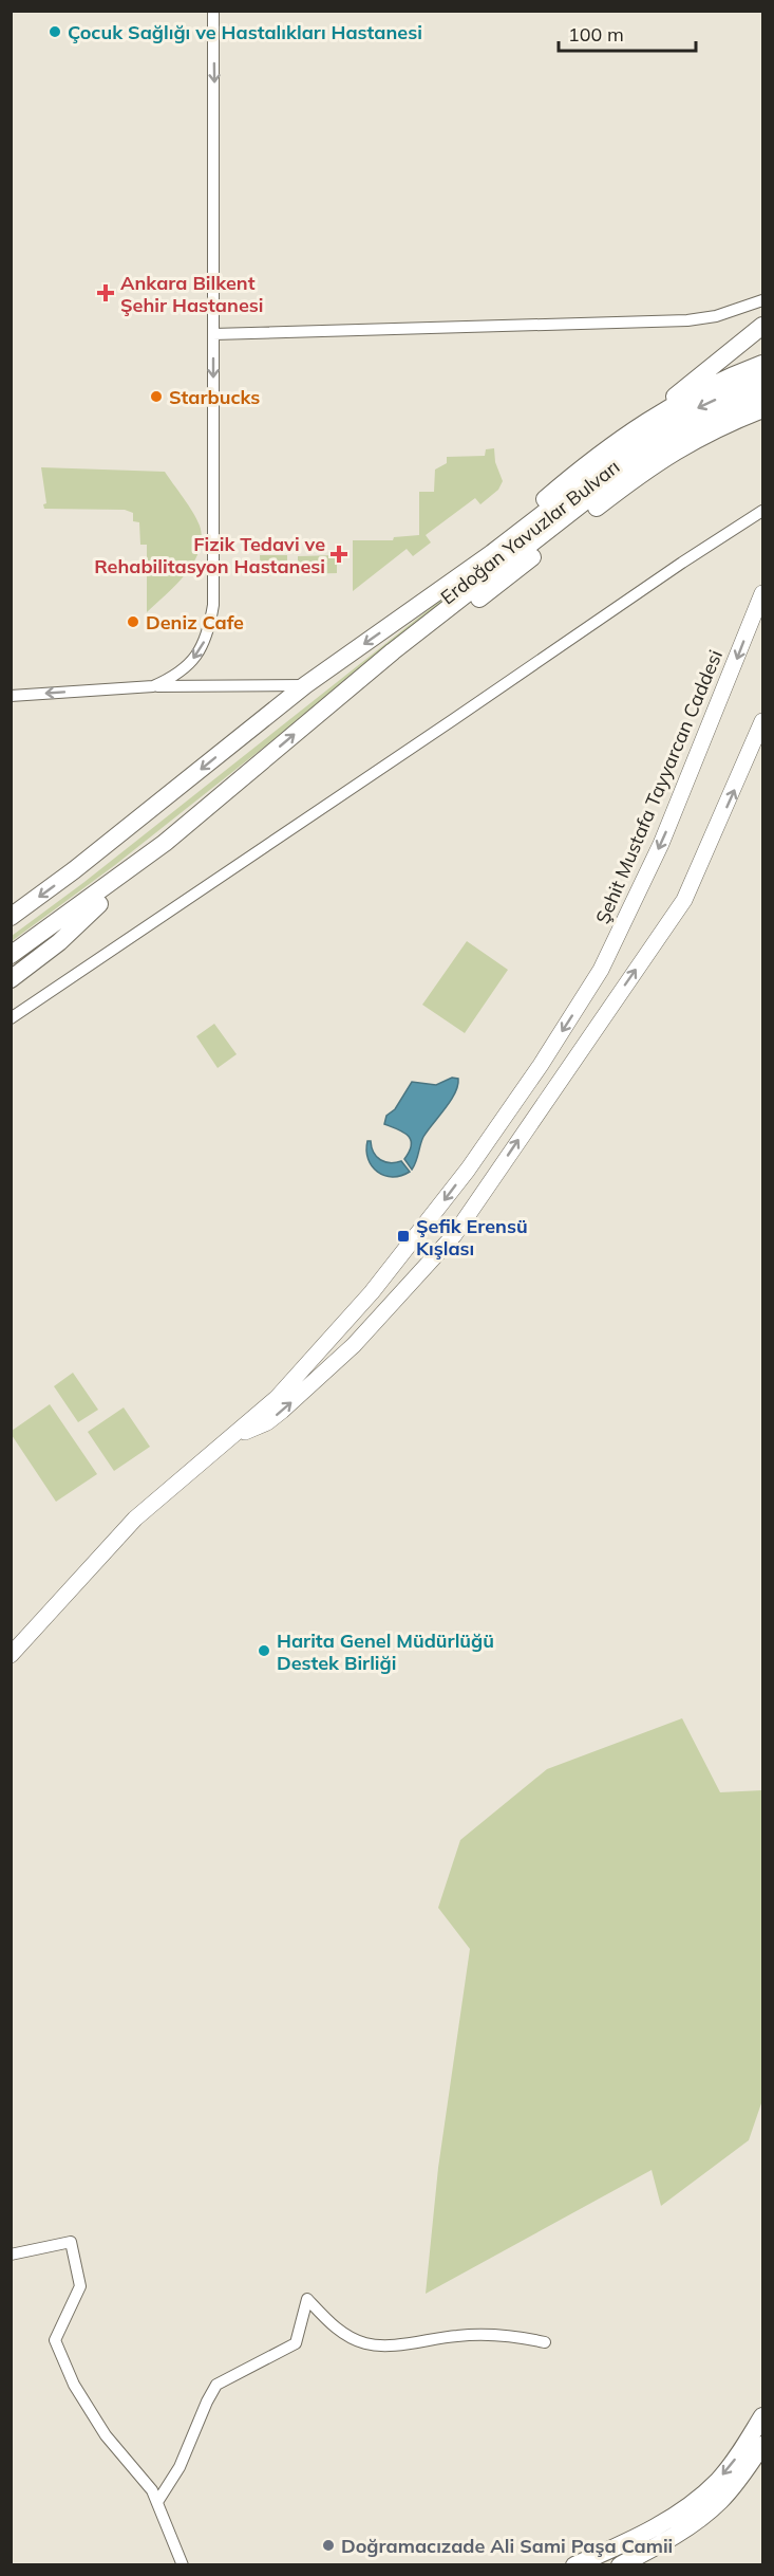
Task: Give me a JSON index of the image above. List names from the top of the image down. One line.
{"streets":{"main road":["Erdoğan Yavuzlar Bulvarı","Şehit Mustafa Tayyarcan Caddesi"]},"places":{"other":["Çocuk Sağlığı ve Hastalıkları Hastanesi","Starbucks","Deniz Cafe","Harita Genel Müdürlüğü Destek Birliği","Doğramacızade Ali Sami Paşa Camii"],"health":["Ankara Bilkent Şehir Hastanesi","Fizik Tedavi ve Rehabilitasyon Hastanesi"],"transit":["Şefik Erensü Kışlası"]},"scale_bar":"100 m"}
